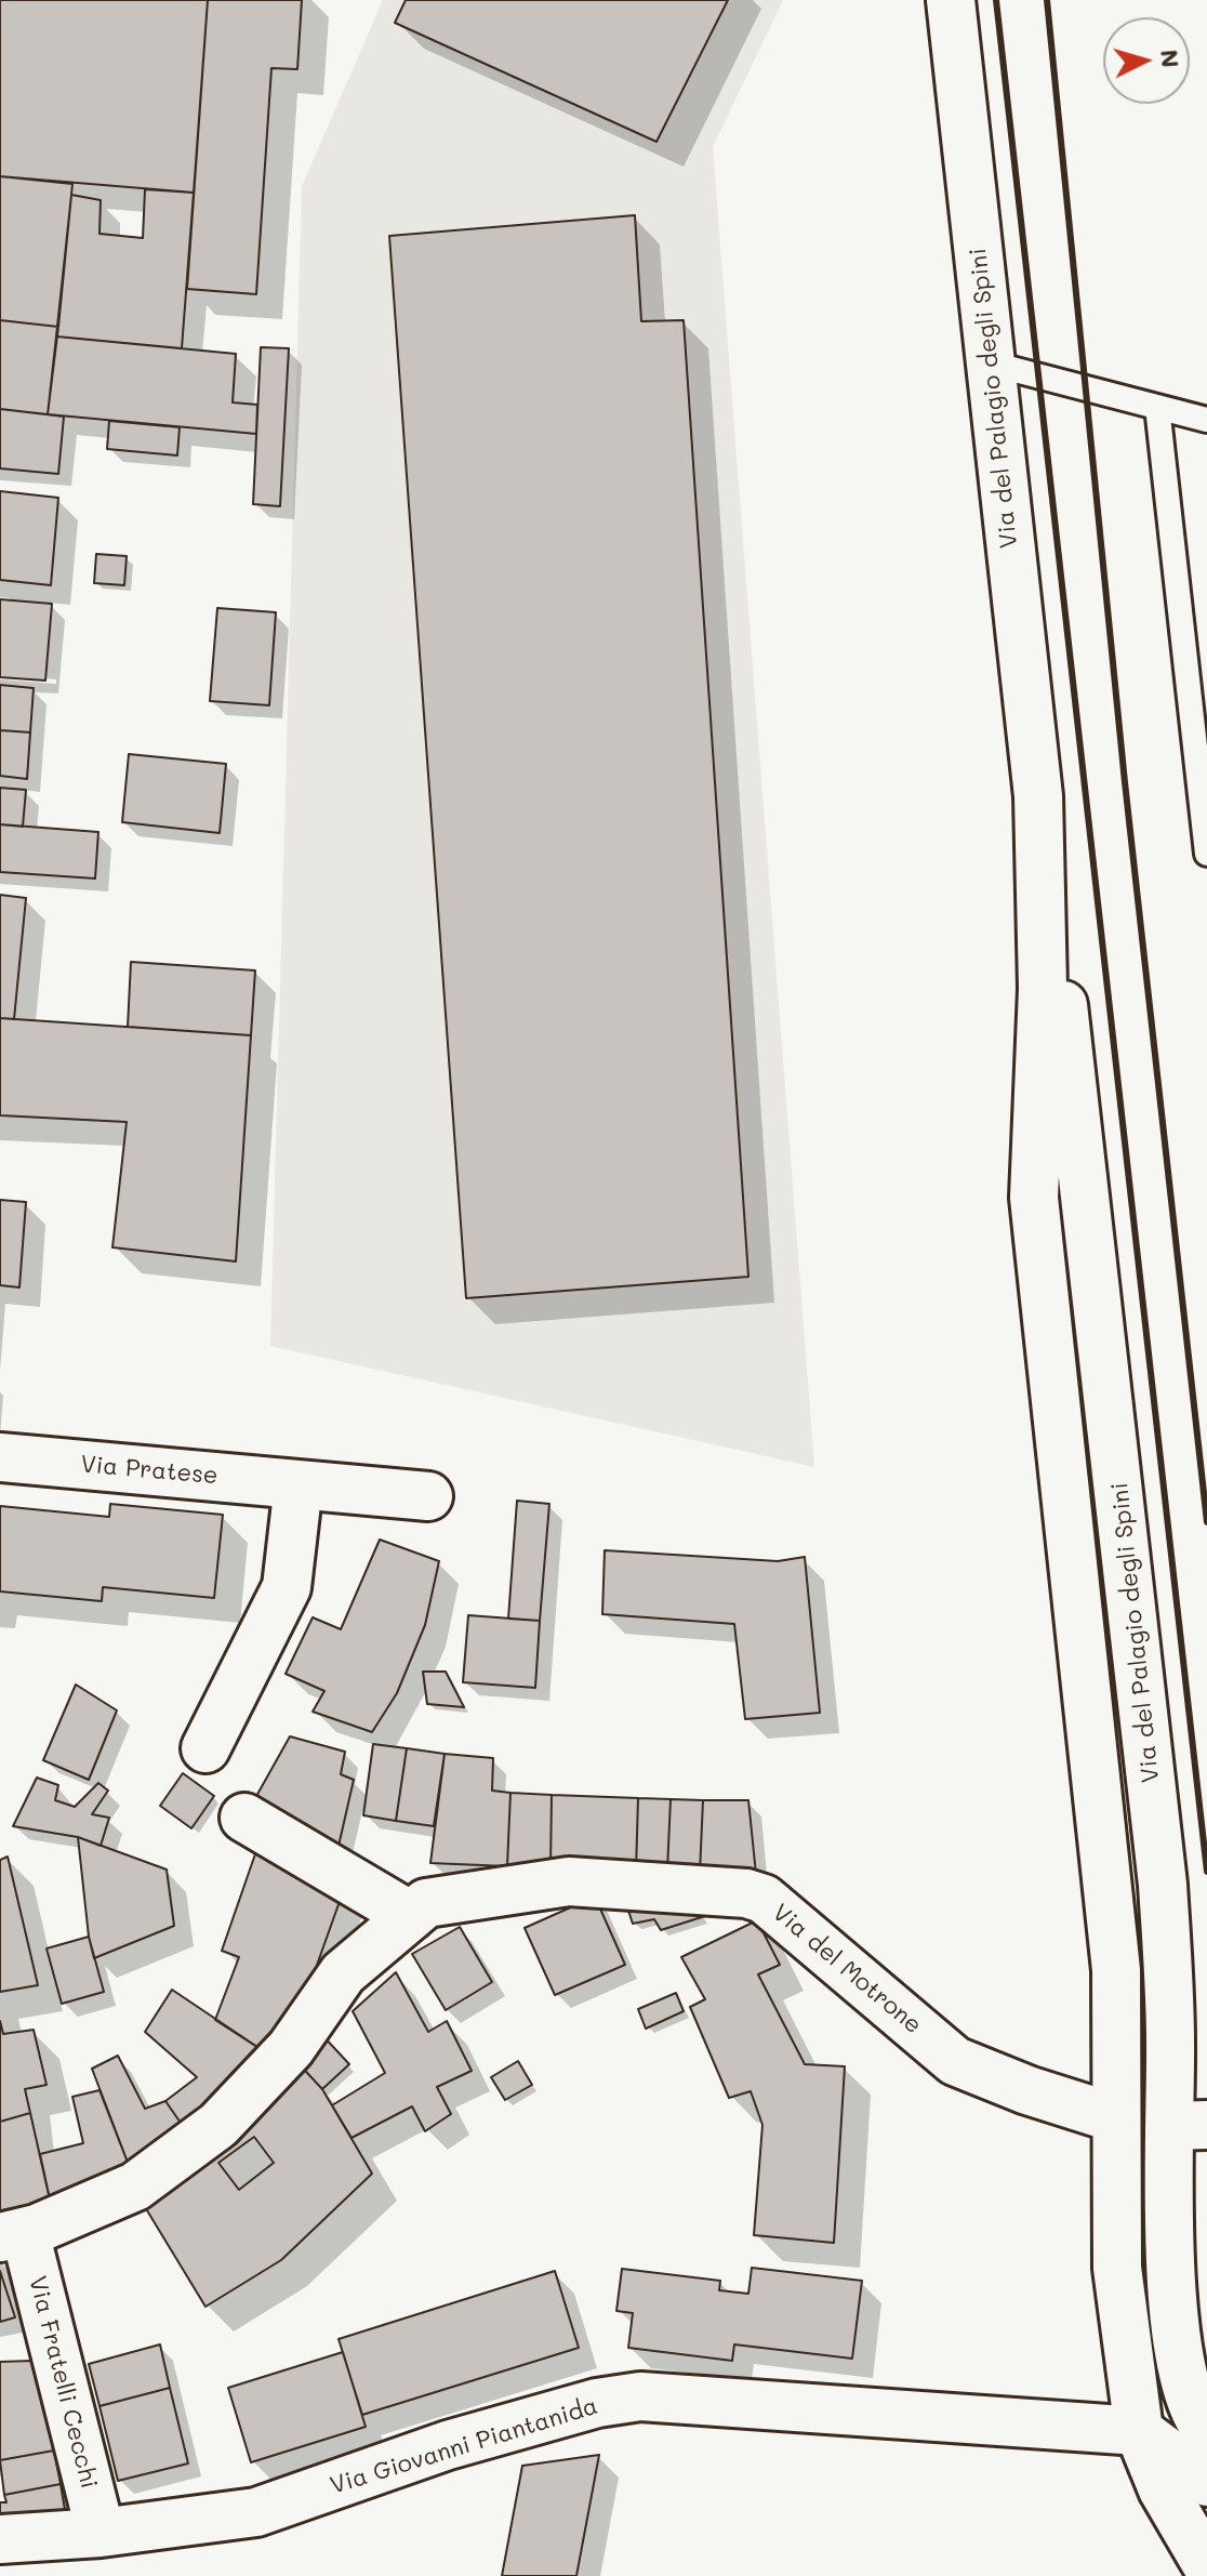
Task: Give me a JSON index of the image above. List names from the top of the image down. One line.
{"streets":{"main road":["Via del Palagio degli Spini","Via Pratese","Via del Motrone","Via Fratelli Cecchi","Via Giovanni Piantanida"]},"crossings":[["Via del Palagio degli Spini","Via del Motrone"],["Via del Palagio degli Spini","Via Giovanni Piantanida"],["Via del Motrone","Via Fratelli Cecchi"],["Via Fratelli Cecchi","Via Giovanni Piantanida"]],"north":"right"}
